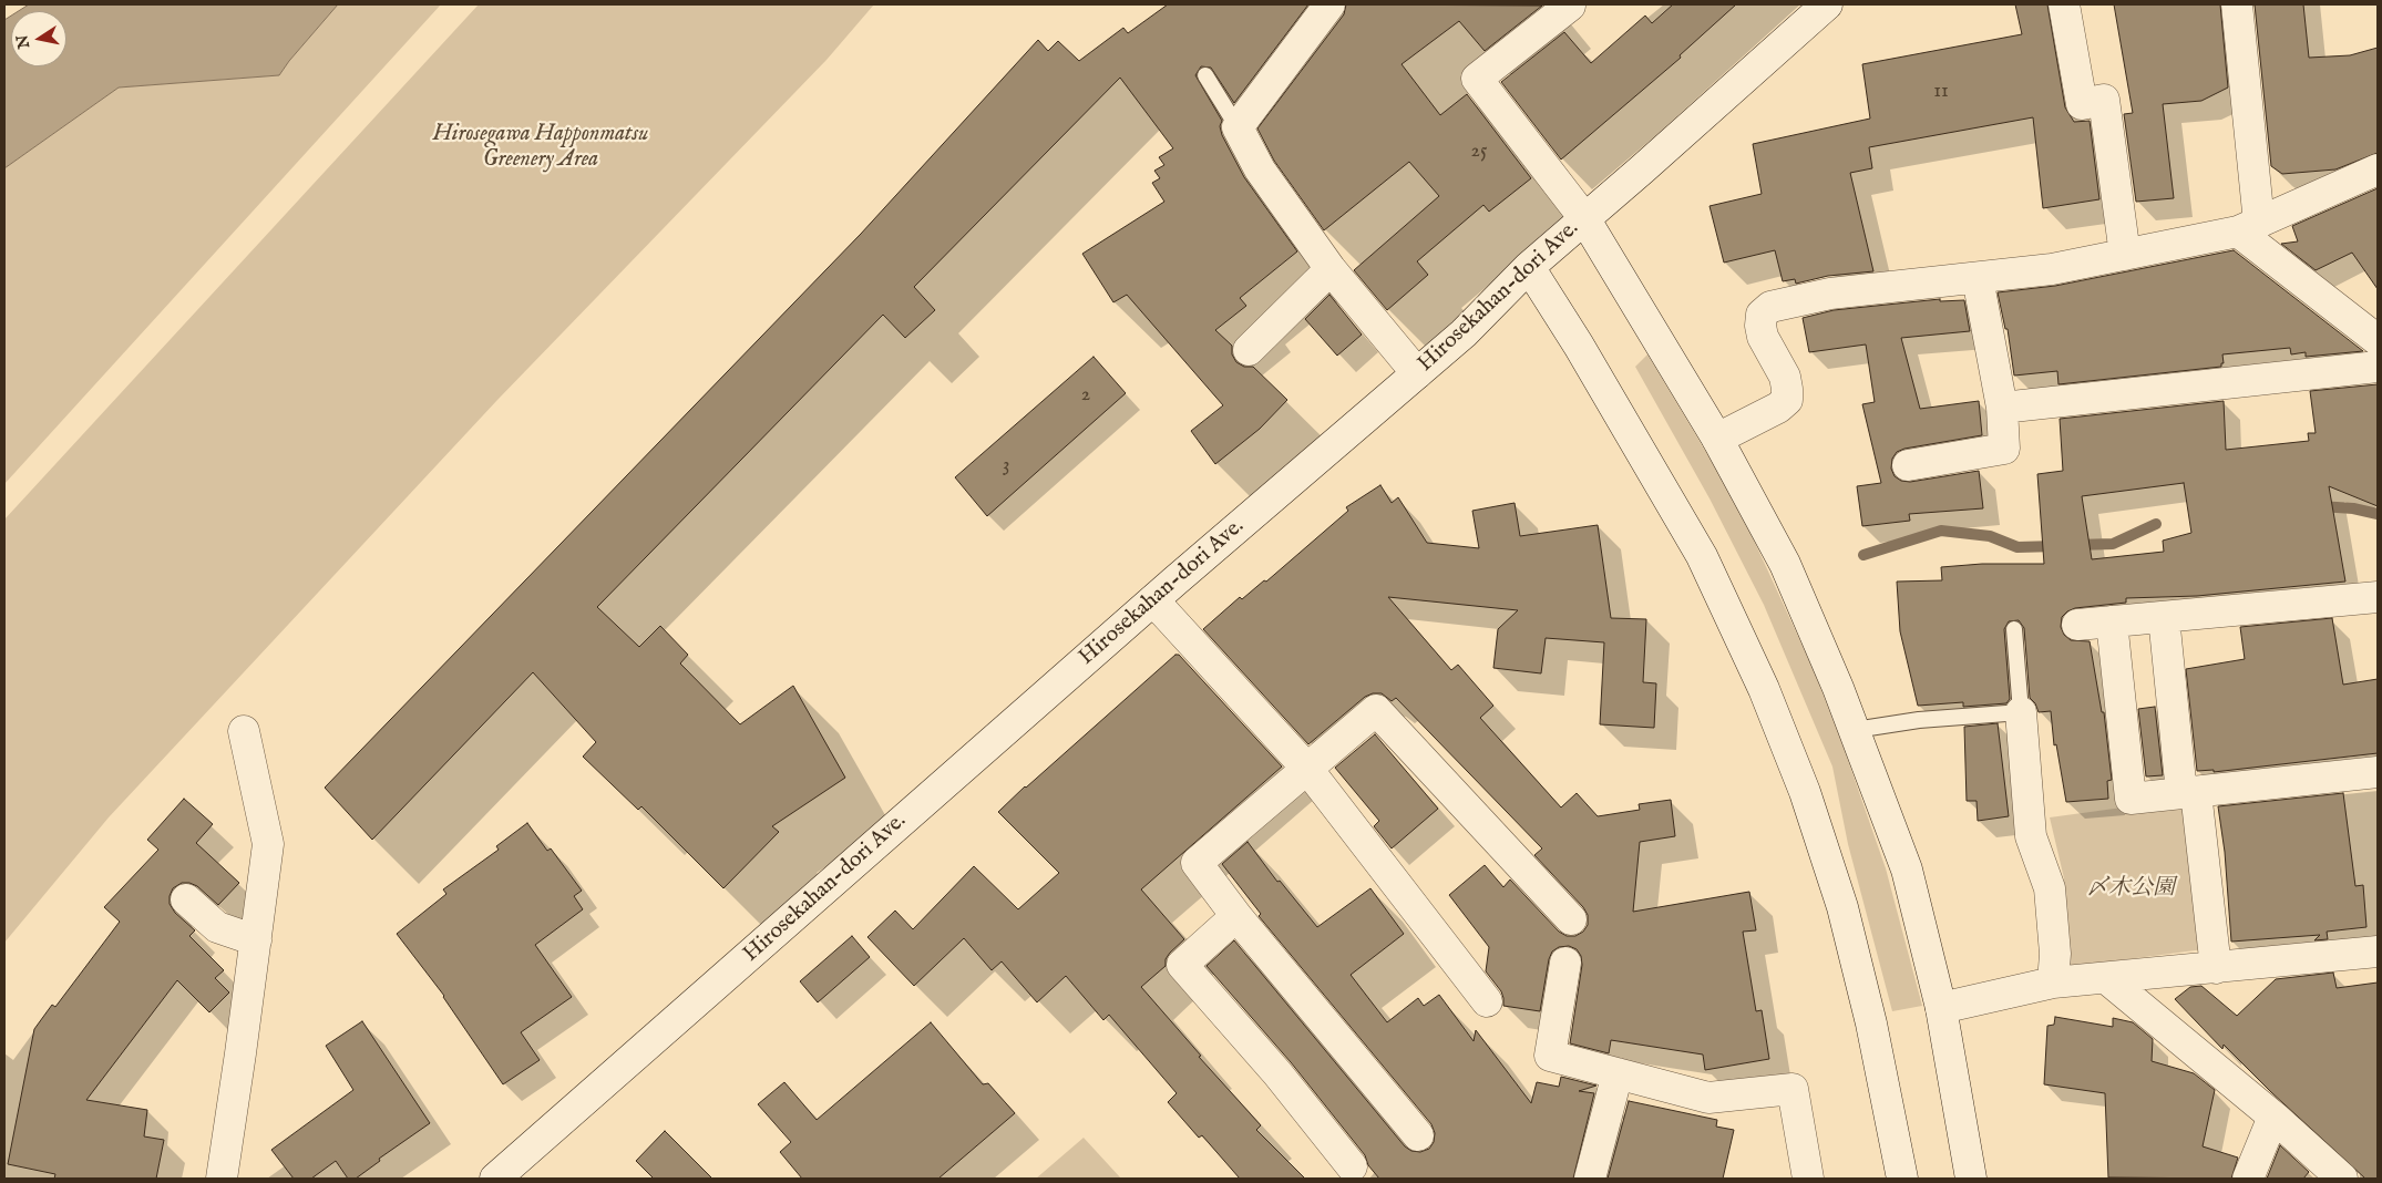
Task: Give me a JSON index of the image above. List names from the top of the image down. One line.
{"streets":{"street":["Hirosekahan-dori Ave."]},"parks":["Hirosegawa Happonmatsu Greenery Area","〆木公園"],"house_numbers":["11","25","2","3"],"north":"left"}
